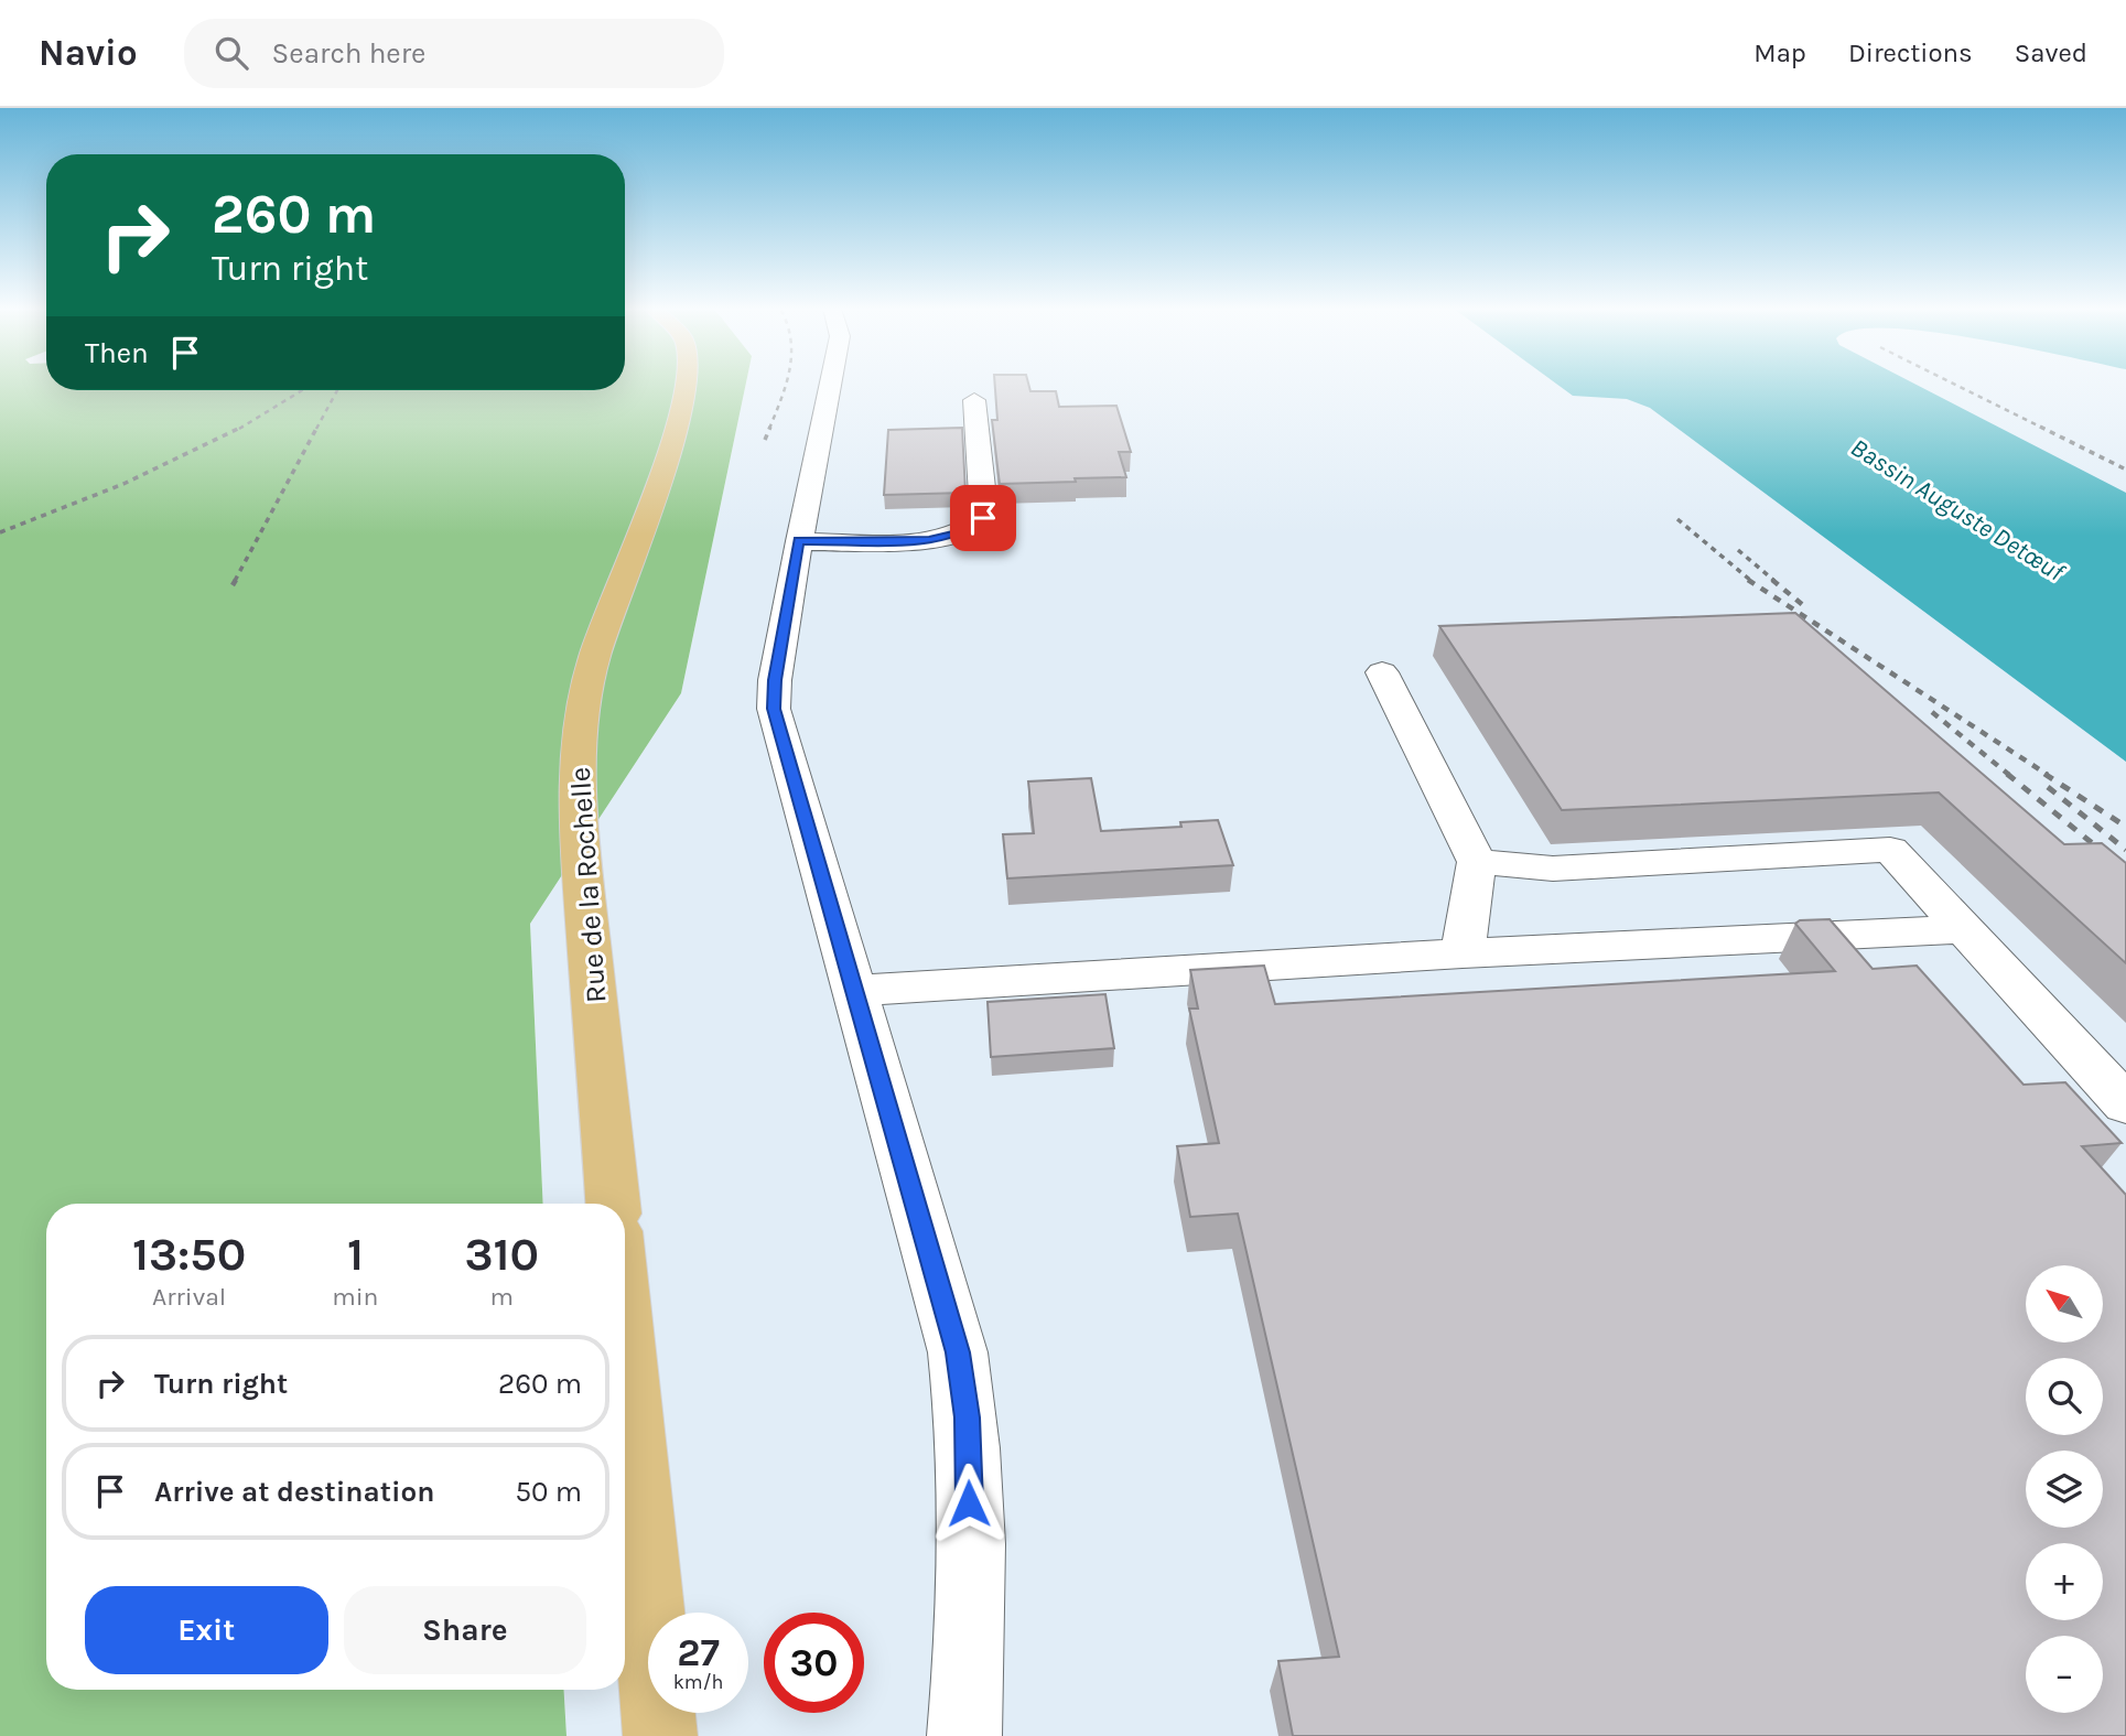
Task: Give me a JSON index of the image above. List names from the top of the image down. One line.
{"streets":{"main road":["Rue de la Rochelle"]},"water":["Bassin Auguste Detœuf"],"north":"top left","page":{"header":"Navio","search":"Search here","nav":["Map","Directions","Saved"],"turn":["260 m","Turn right"],"then":"Then","eta":["13:50","Arrival","1","min","310","m"],"map_buttons":["+","−"],"list":[{"name":"Turn right","value":"260 m"},{"name":"Arrive at destination","value":"50 m"}],"buttons":["Exit","Share"],"speed":"27 km/h","limit":"30"}}
